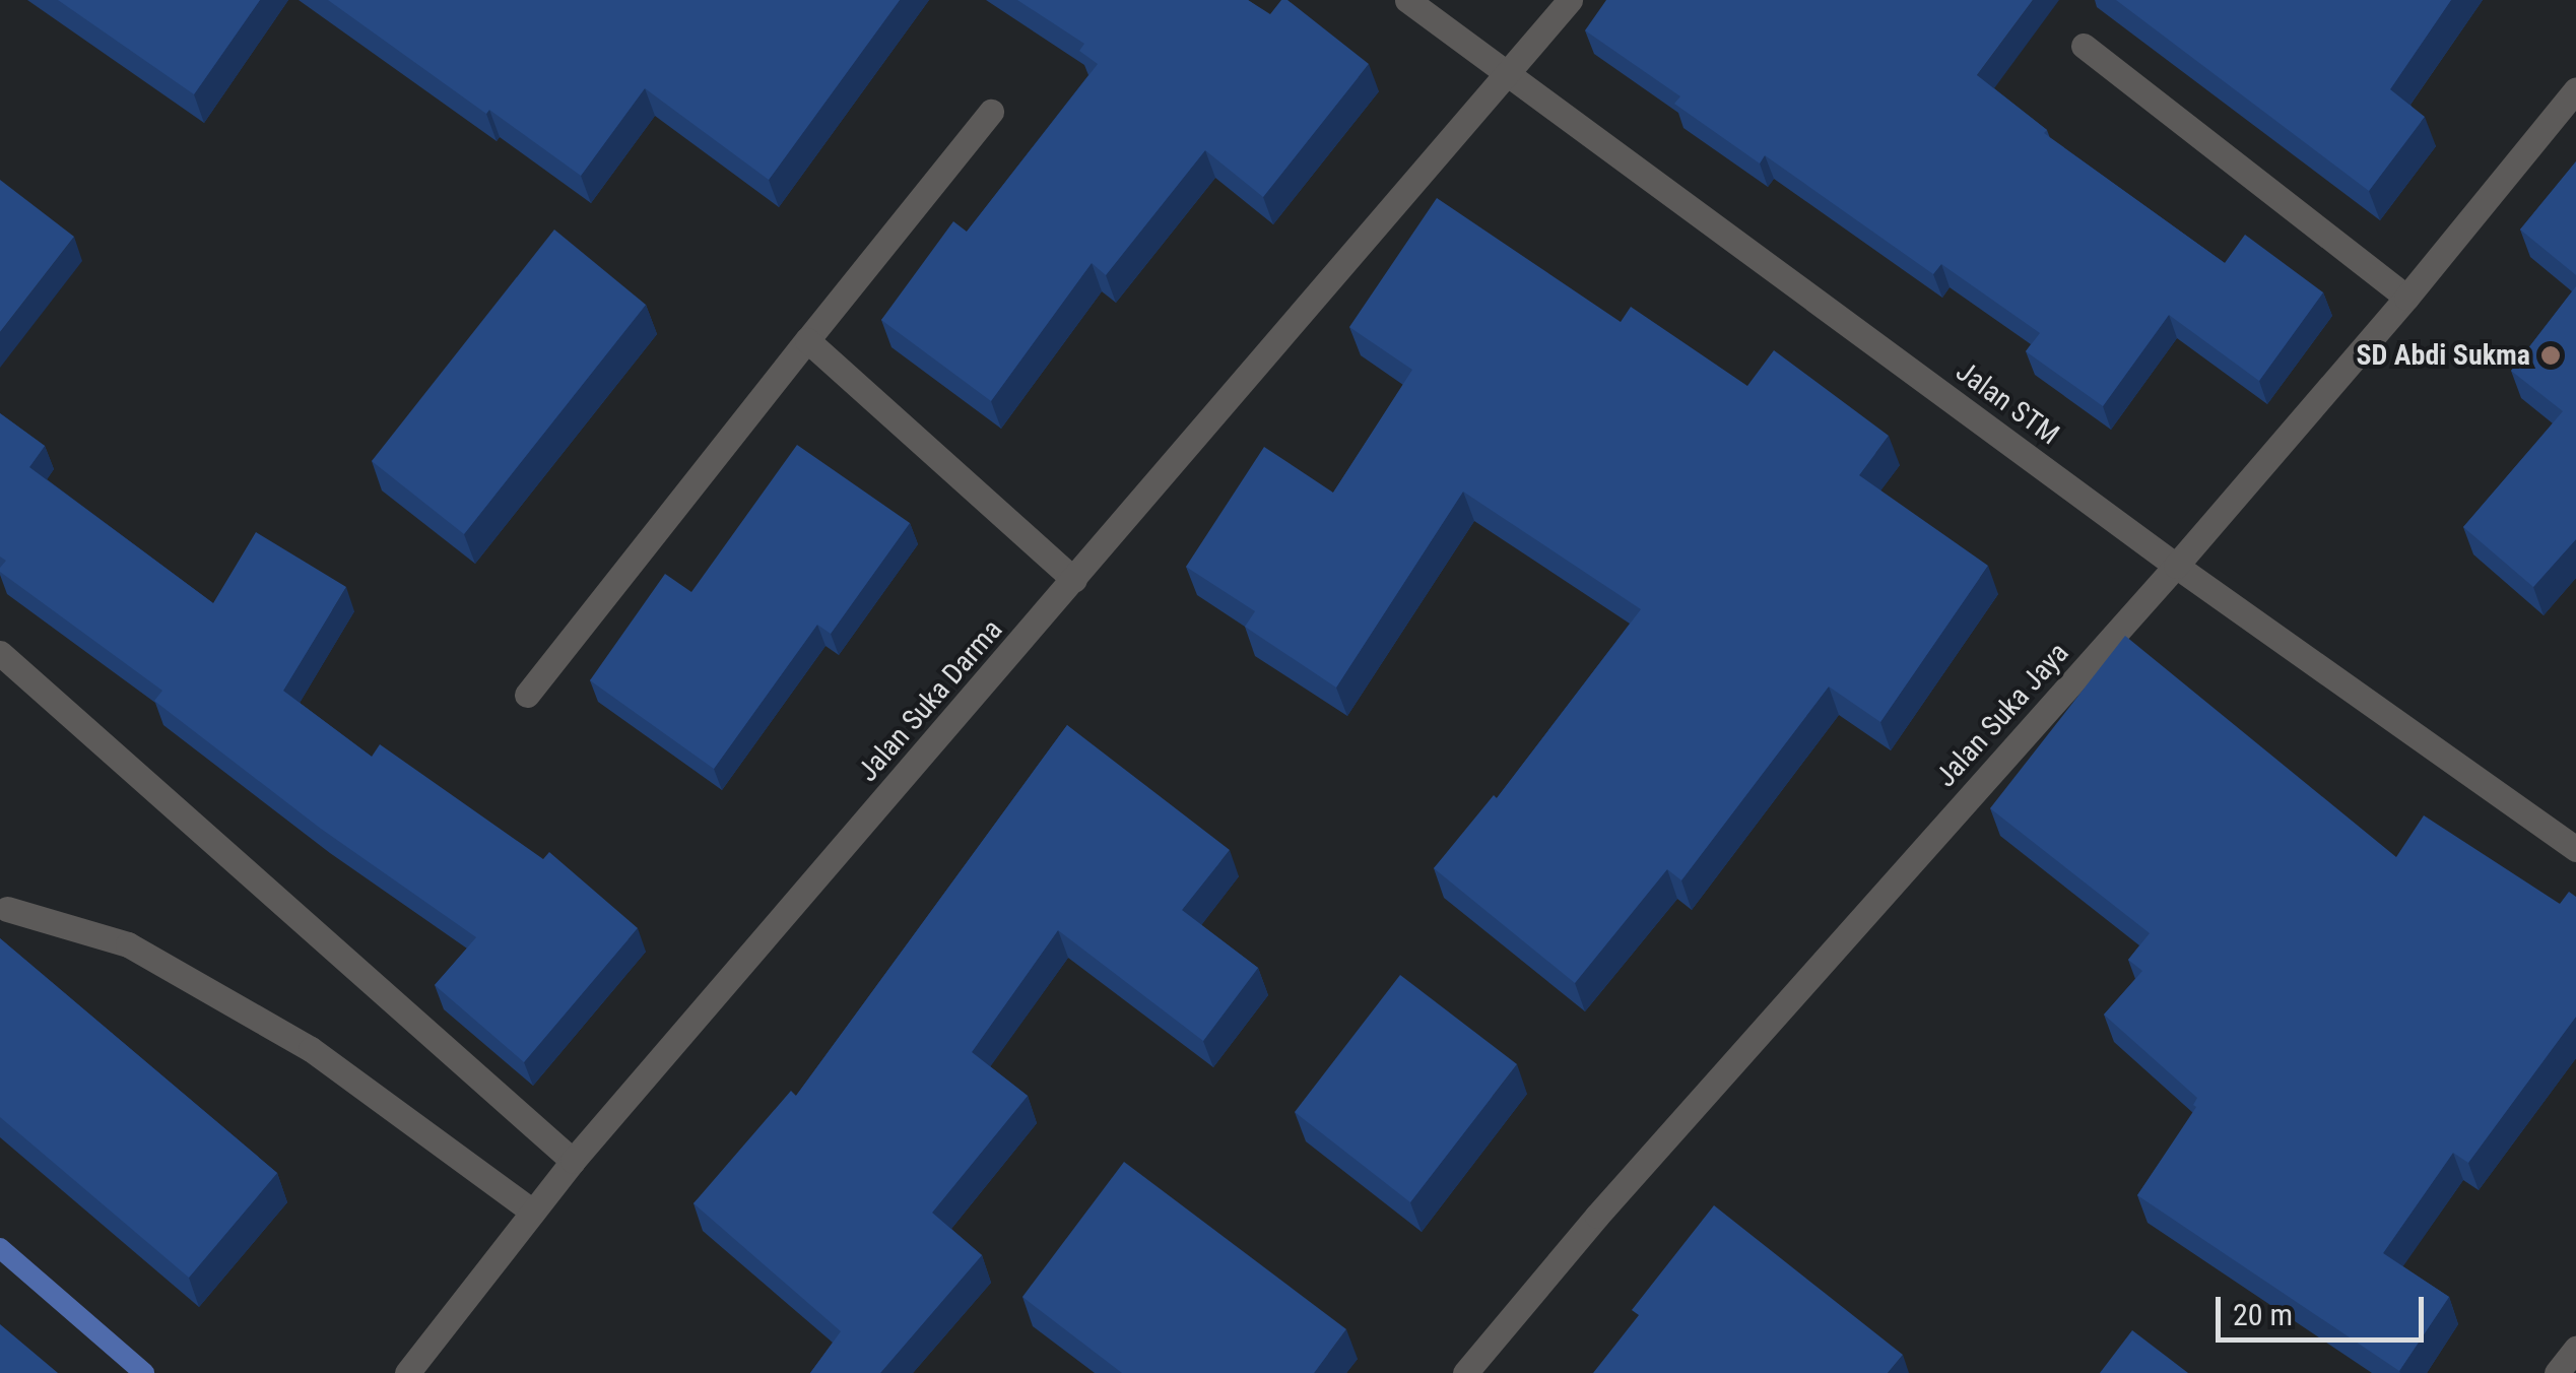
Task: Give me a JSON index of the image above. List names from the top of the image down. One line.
{"streets":{"street":["Jalan STM","Jalan Suka Darma","Jalan Suka Jaya"]},"crossings":[["Jalan STM","Jalan Suka Darma"],["Jalan STM","Jalan Suka Jaya"]],"places":["SD Abdi Sukma"],"scale_bar":"20 m"}
